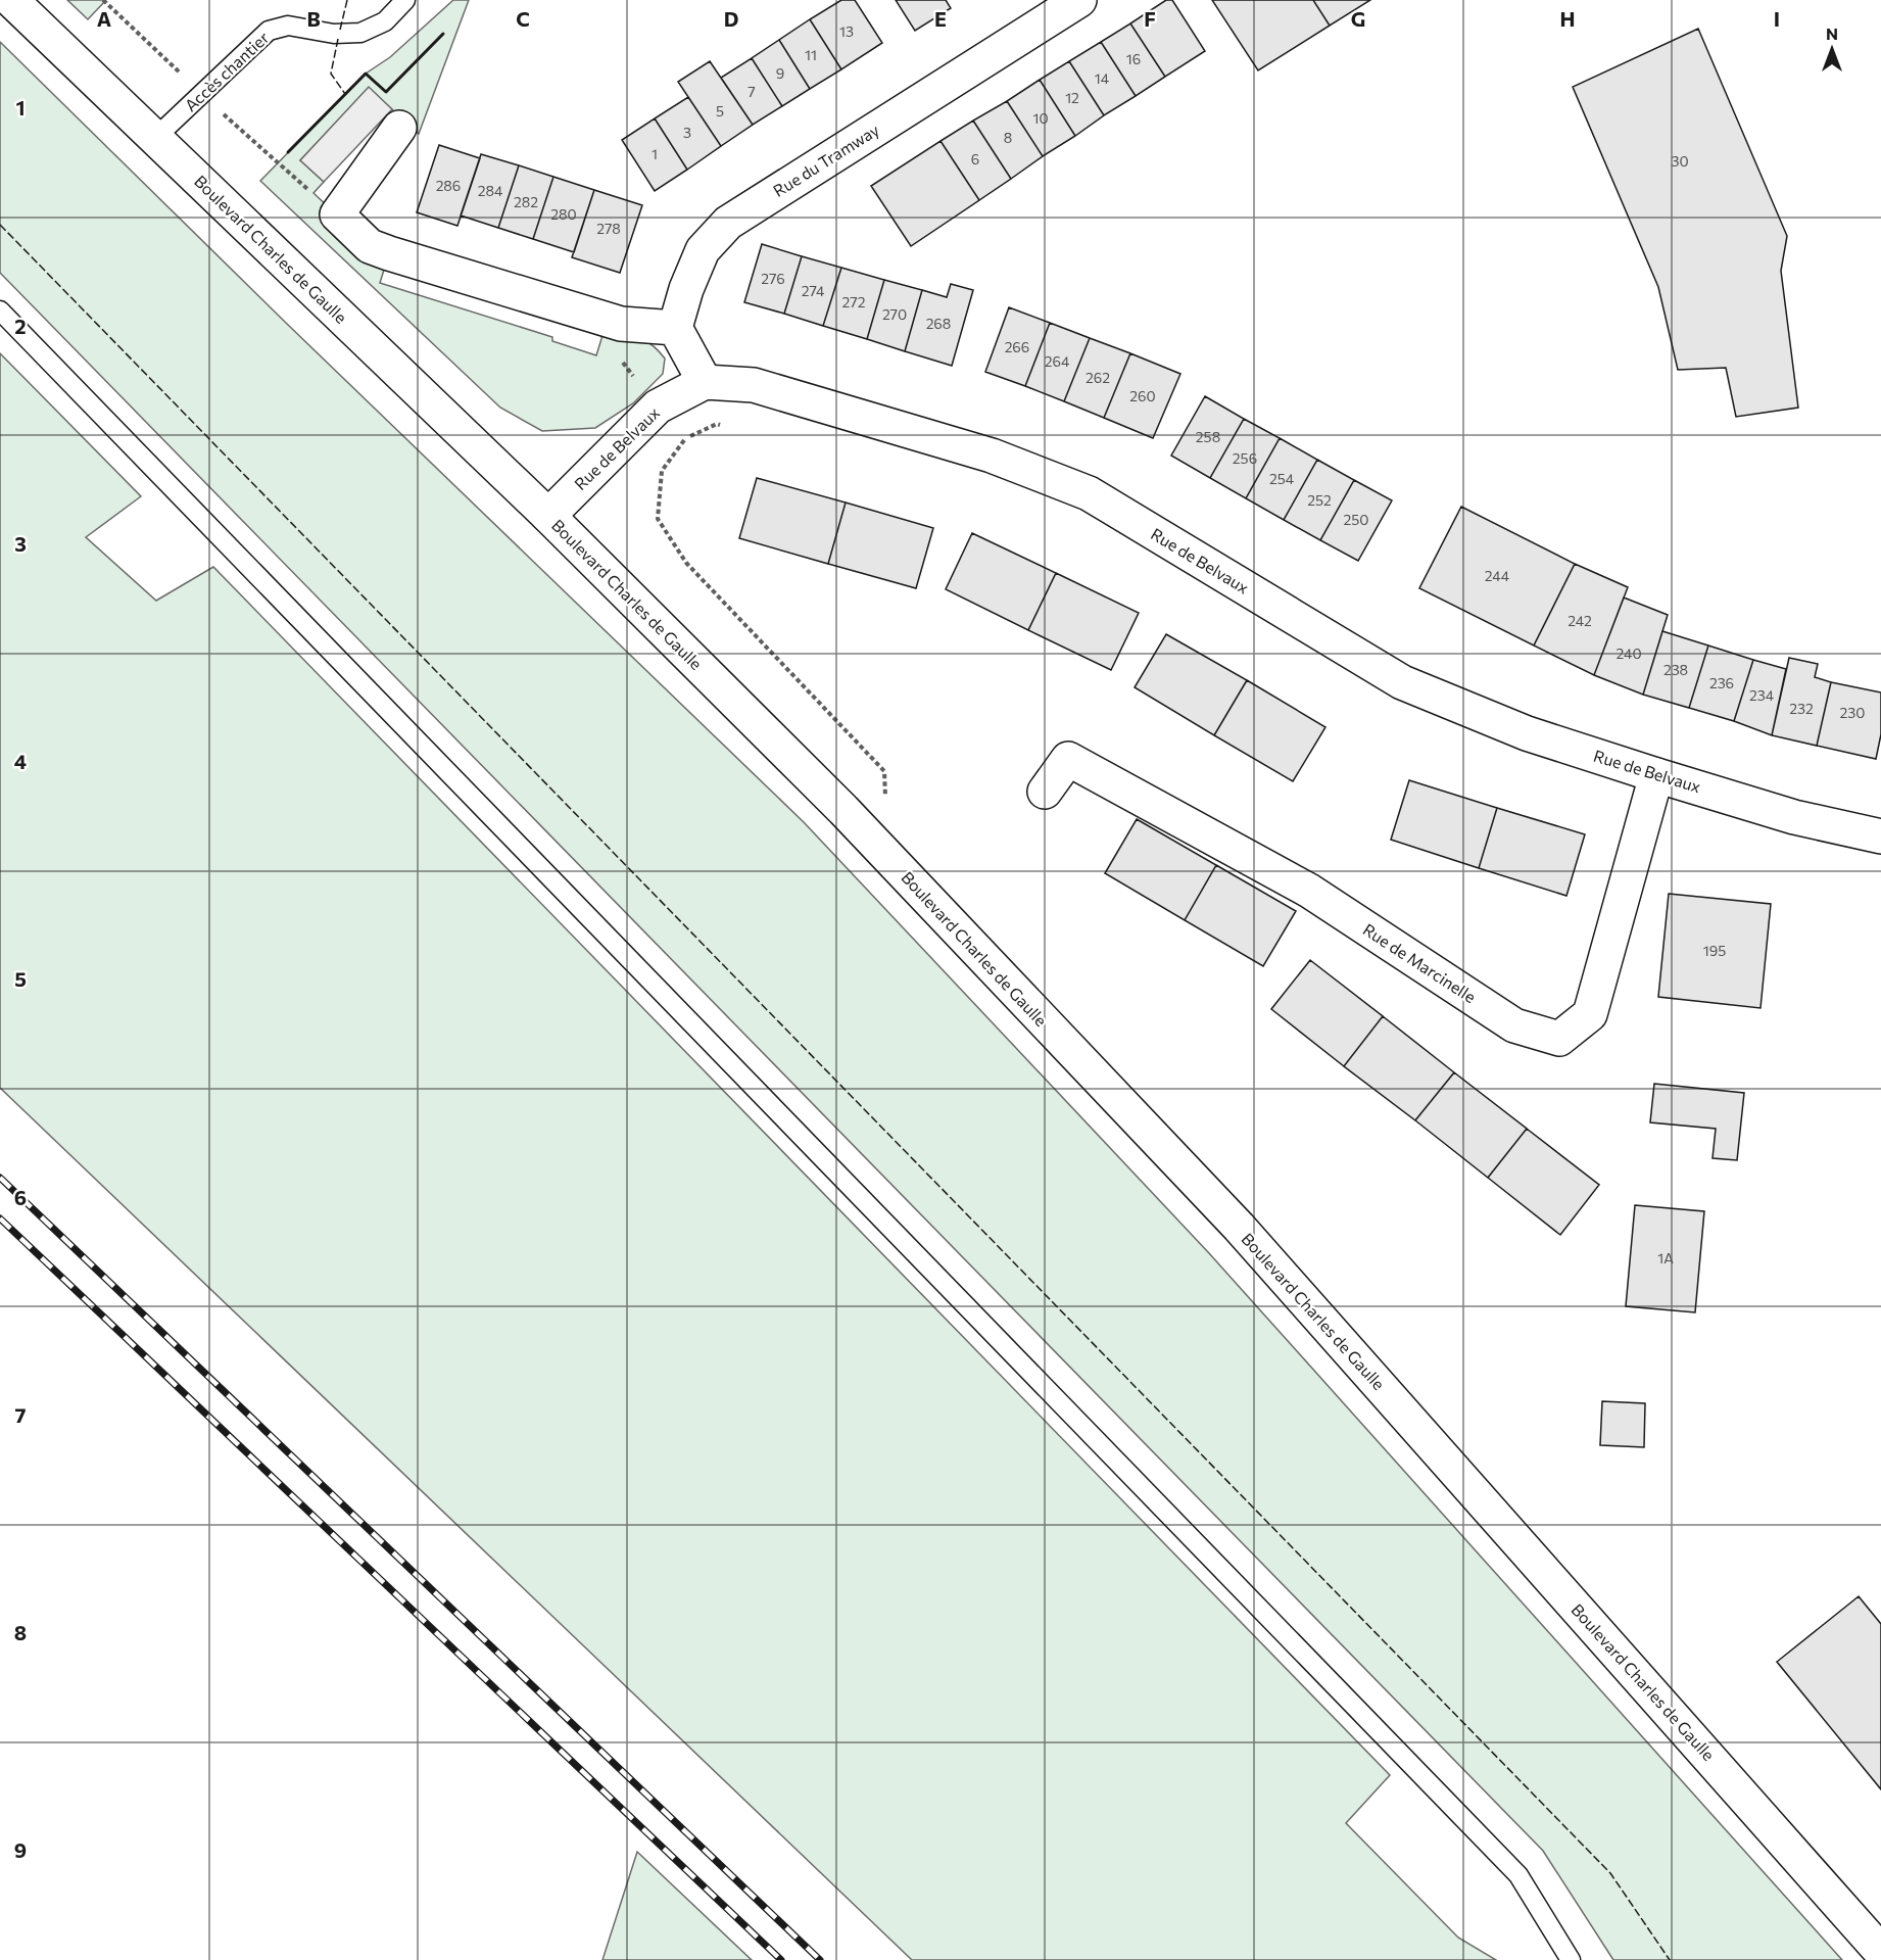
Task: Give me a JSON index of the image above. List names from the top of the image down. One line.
{"streets":{"street":["Rue du Tramway","Boulevard Charles de Gaulle","Rue de Belvaux","Rue de Marcinelle"],"lane":["Accès chantier"]},"crossings":[["Accès chantier","Boulevard Charles de Gaulle"],["Boulevard Charles de Gaulle","Rue de Belvaux"],["Rue de Belvaux","Rue de Marcinelle"]],"house_numbers":["13","11","16","9","14","7","12","5","10","3","8","1","6","30","286","284","282","280","278","276","274","272","270","268","266","264","262","260","258","256","254","252","250","244","242","240","238","236","234","232","230","195","1A"],"north":"top","grid":{"columns":["A","B","C","D","E","F","G","H","I"],"rows":["1","2","3","4","5","6","7","8","9"]}}
